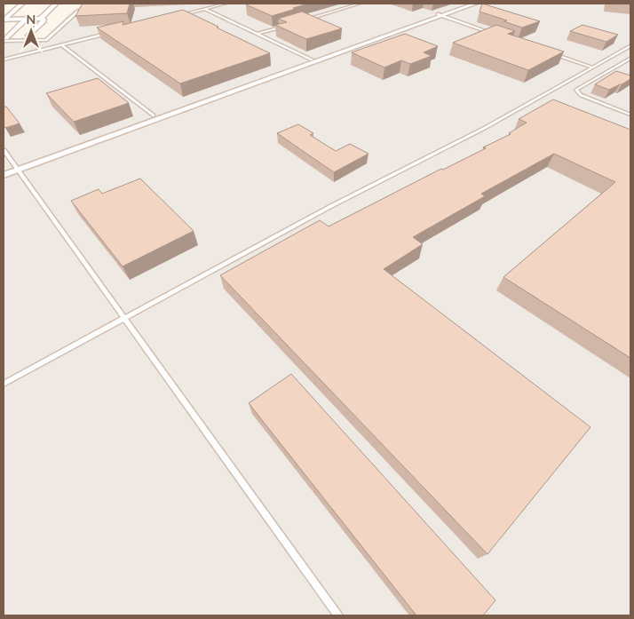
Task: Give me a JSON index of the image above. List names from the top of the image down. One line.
{"north":"top"}
